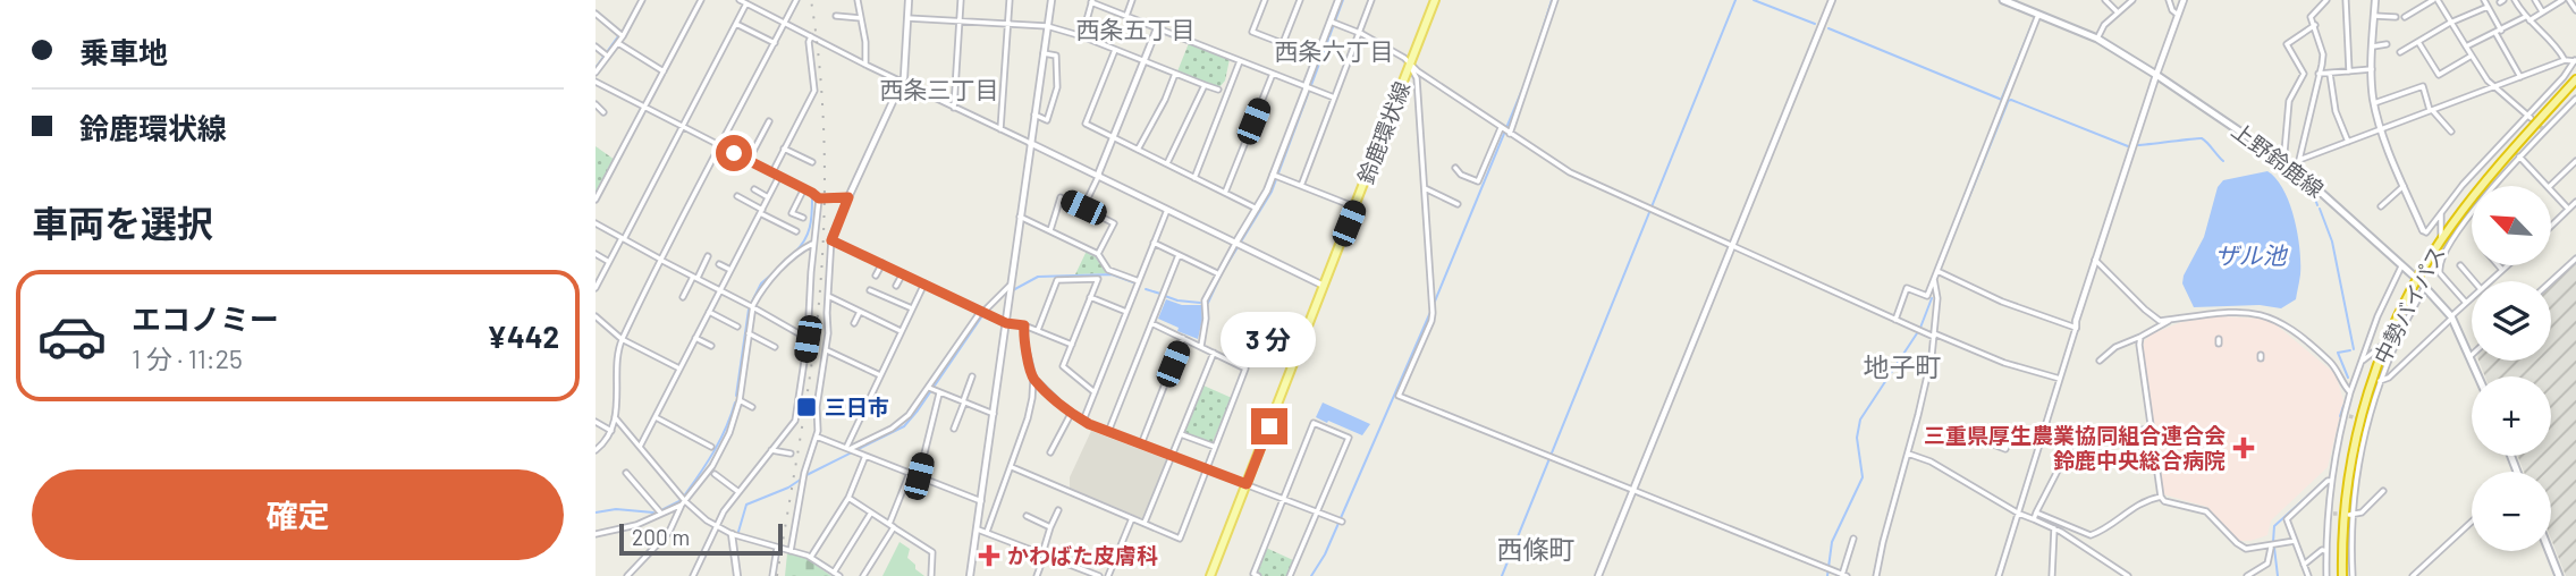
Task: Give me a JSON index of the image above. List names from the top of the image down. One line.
{"streets":{"highway":["中勢バイパス"],"main road":["鈴鹿環状線","上野鈴鹿線"]},"crossings":[["上野鈴鹿線","中勢バイパス"]],"districts":["西条五丁目","西条六丁目","西条三丁目","地子町","西條町"],"water":["ザル池"],"places":{"transit":["三日市"],"health":["三重県厚生農業協同組合連合会 鈴鹿中央総合病院","かわばた皮膚科"]},"scale_bar":"200 m","north":"top left","page":{"banner":["乗車地","鈴鹿環状線"],"heading":"車両を選択","map_buttons":["+","−"],"list":[{"name":"エコノミー","note":"1 分 · 11:25","value":"¥442"}],"bubble":"3 分","buttons":"確定","scale":"200 m"}}
